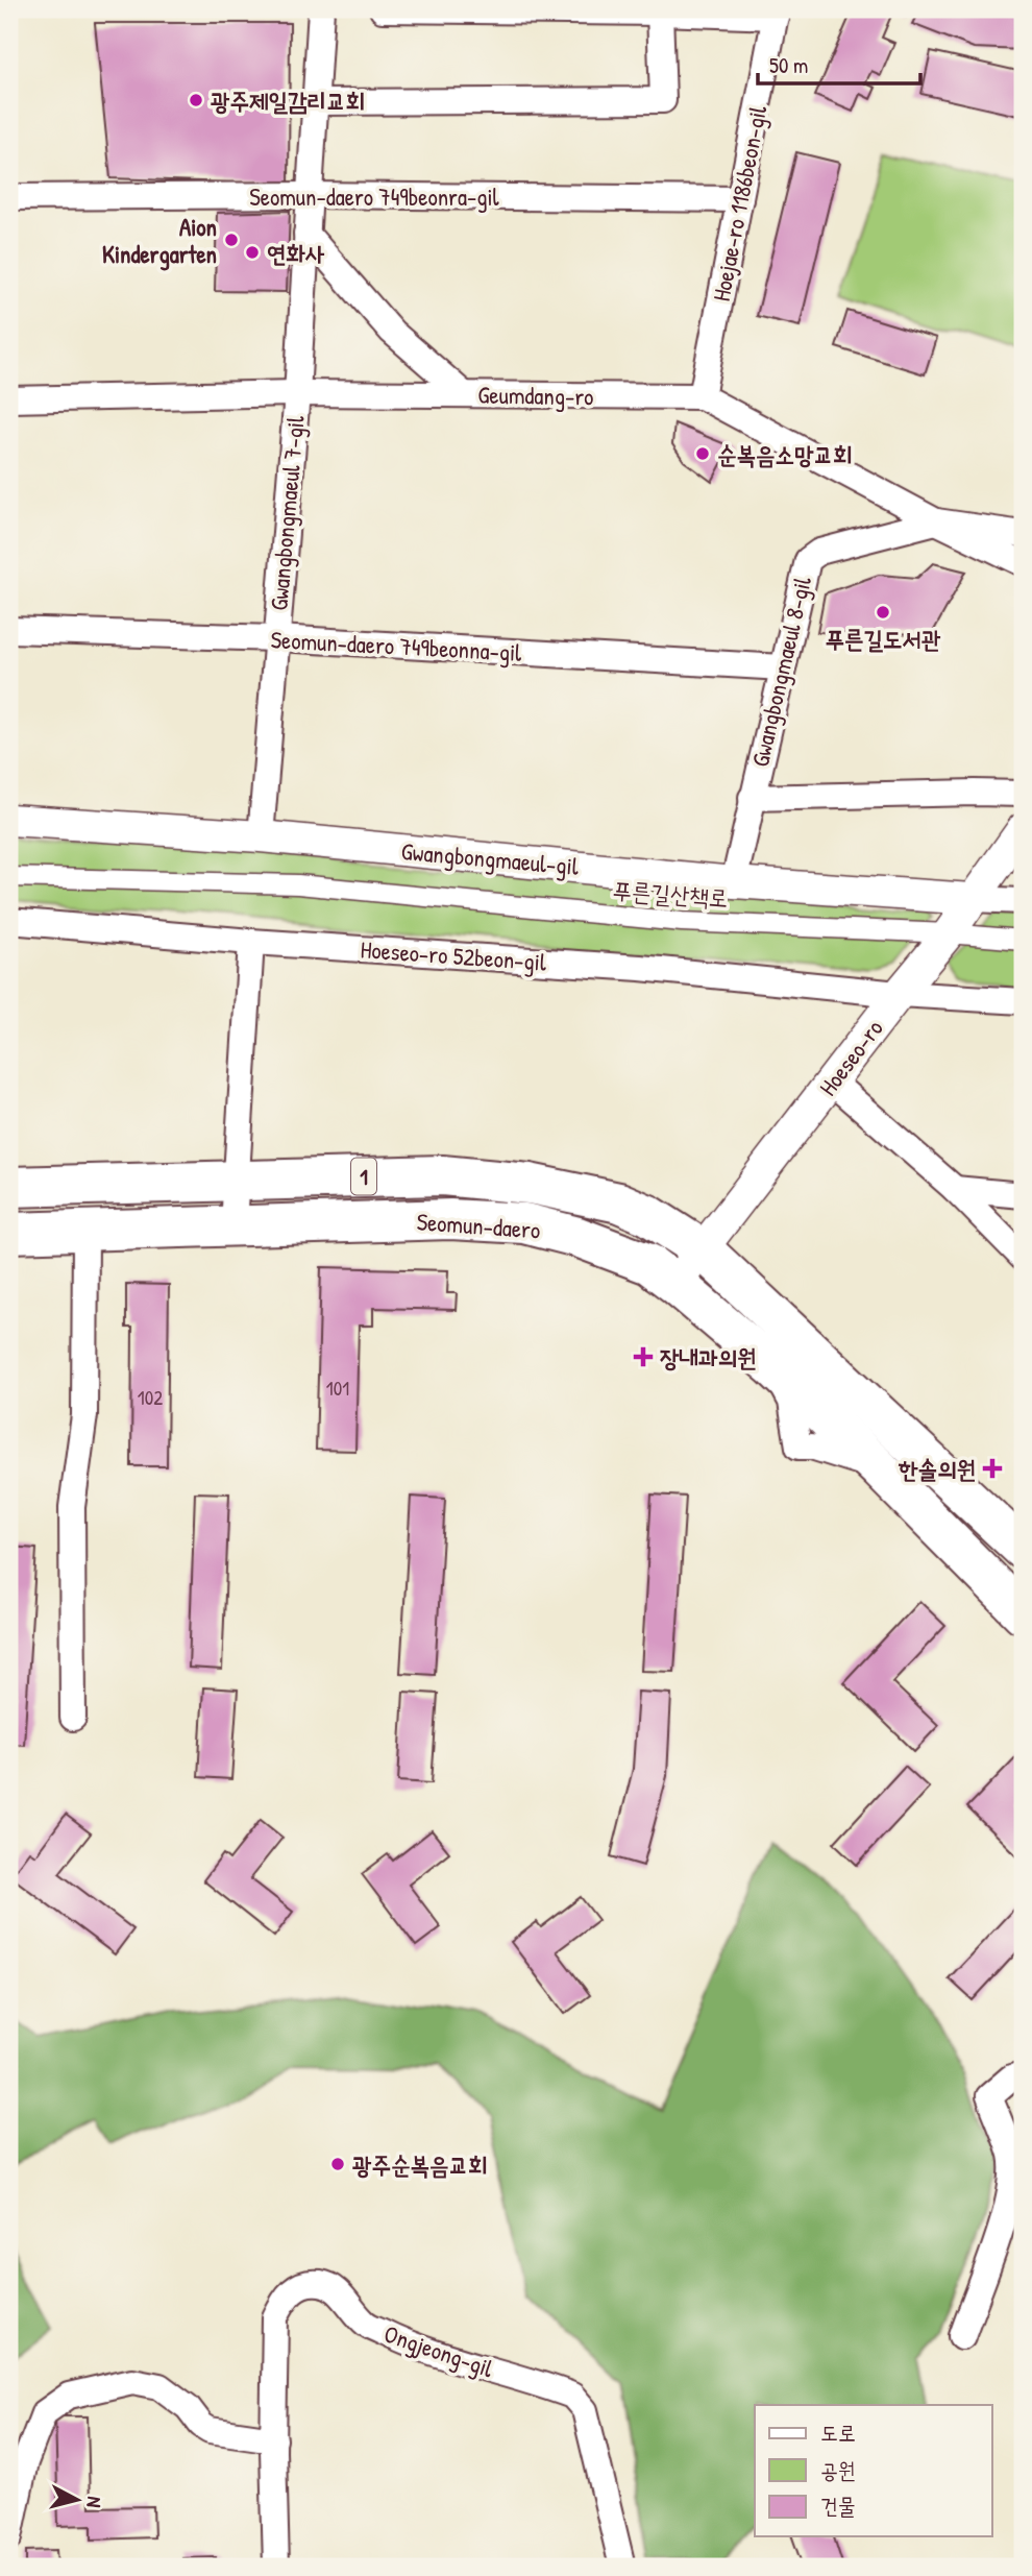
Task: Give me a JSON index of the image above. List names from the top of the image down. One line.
{"streets":{"main road":["1","Seomun-daero"],"street":["Seomun-daero 749beonra-gil","Hoejae-ro 1186beon-gil","Geumdang-ro","Gwangbongmaeul 7-gil","Seomun-daero 749beonna-gil","Gwangbongmaeul 8-gil","Gwangbongmaeul-gil","푸른길산책로","Hoeseo-ro 52beon-gil","Hoeseo-ro","Ongjeong-gil"]},"crossings":[["Seomun-daero 749beonra-gil","Hoejae-ro 1186beon-gil"],["Seomun-daero 749beonra-gil","Gwangbongmaeul 7-gil"],["Hoejae-ro 1186beon-gil","Geumdang-ro"],["Geumdang-ro","Gwangbongmaeul 7-gil"],["Geumdang-ro","Gwangbongmaeul 8-gil"],["Gwangbongmaeul 7-gil","Seomun-daero 749beonna-gil"],["Gwangbongmaeul 7-gil","Gwangbongmaeul-gil"],["Seomun-daero 749beonna-gil","Gwangbongmaeul 8-gil"],["Gwangbongmaeul 8-gil","Gwangbongmaeul-gil"],["Gwangbongmaeul-gil","Hoeseo-ro"],["푸른길산책로","Hoeseo-ro"],["Hoeseo-ro 52beon-gil","Hoeseo-ro"],["Hoeseo-ro","Seomun-daero"]],"places":{"other":["광주제일감리교회","Aion Kindergarten","연화사","순복음소망교회","푸른길도서관","광주순복음교회"],"health":["장내과의원","한솔의원"]},"house_numbers":["101","102"],"legend":["도로","공원","건물"],"scale_bar":"50 m","north":"right"}
